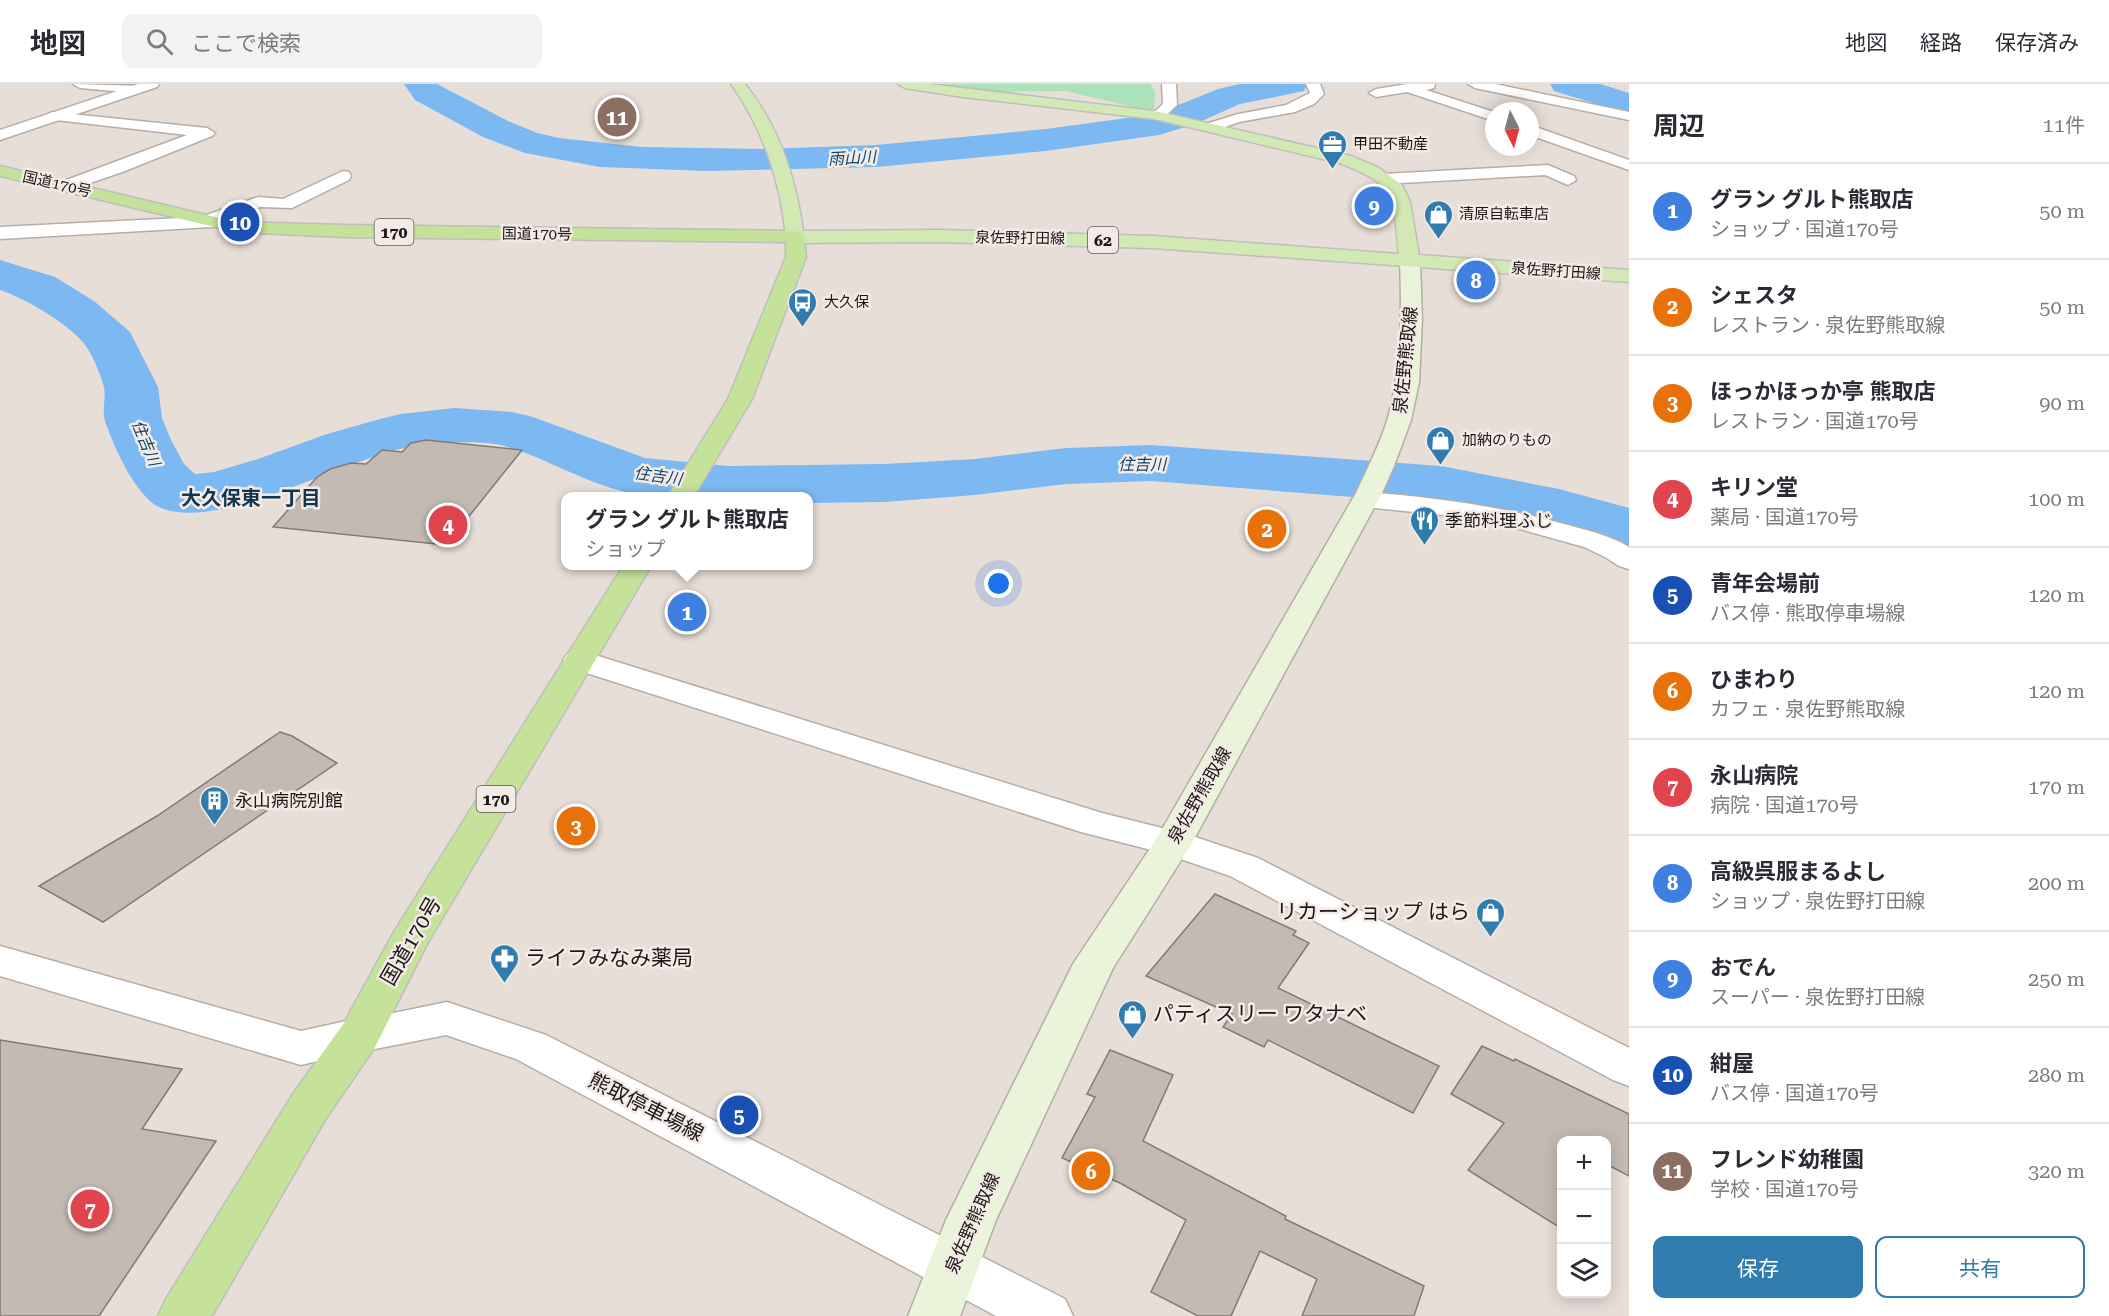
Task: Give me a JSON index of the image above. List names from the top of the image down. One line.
{"streets":{"highway":["国道170号","170"],"main road":["泉佐野打田線","62","泉佐野熊取線"],"street":["熊取停車場線"]},"crossings":[["国道170号","泉佐野打田線"],["国道170号","熊取停車場線"],["泉佐野打田線","泉佐野熊取線"],["泉佐野熊取線","熊取停車場線"]],"districts":["大久保東一丁目"],"water":["雨山川","住吉川"],"places":{"office":["甲田不動産"],"shop":["清原自転車店","加納のりもの","リカーショップ はら","パティスリー ワタナベ"],"bus stop":["大久保"],"restaurant":["季節料理ふじ"],"building":["永山病院別館"],"pharmacy":["ライフみなみ薬局"]},"north":"bottom","page":{"header":"地図","search":"ここで検索","nav":["地図","経路","保存済み"],"heading":["周辺","11件"],"pins":["11","9","10","8","4","2","1","3","5","6","7"],"list":[{"mark":"1","name":"グラン グルト熊取店","note":"ショップ · 国道170号","value":"50 m"},{"mark":"2","name":"シェスタ","note":"レストラン · 泉佐野熊取線","value":"50 m"},{"mark":"3","name":"ほっかほっか亭 熊取店","note":"レストラン · 国道170号","value":"90 m"},{"mark":"4","name":"キリン堂","note":"薬局 · 国道170号","value":"100 m"},{"mark":"5","name":"青年会場前","note":"バス停 · 熊取停車場線","value":"120 m"},{"mark":"6","name":"ひまわり","note":"カフェ · 泉佐野熊取線","value":"120 m"},{"mark":"7","name":"永山病院","note":"病院 · 国道170号","value":"170 m"},{"mark":"8","name":"高級呉服まるよし","note":"ショップ · 泉佐野打田線","value":"200 m"},{"mark":"9","name":"おでん","note":"スーパー · 泉佐野打田線","value":"250 m"},{"mark":"10","name":"紺屋","note":"バス停 · 国道170号","value":"280 m"},{"mark":"11","name":"フレンド幼稚園","note":"学校 · 国道170号","value":"320 m"}],"popup":["グラン グルト熊取店","ショップ"],"map_buttons":["+","−"],"buttons":["保存","共有"]}}
